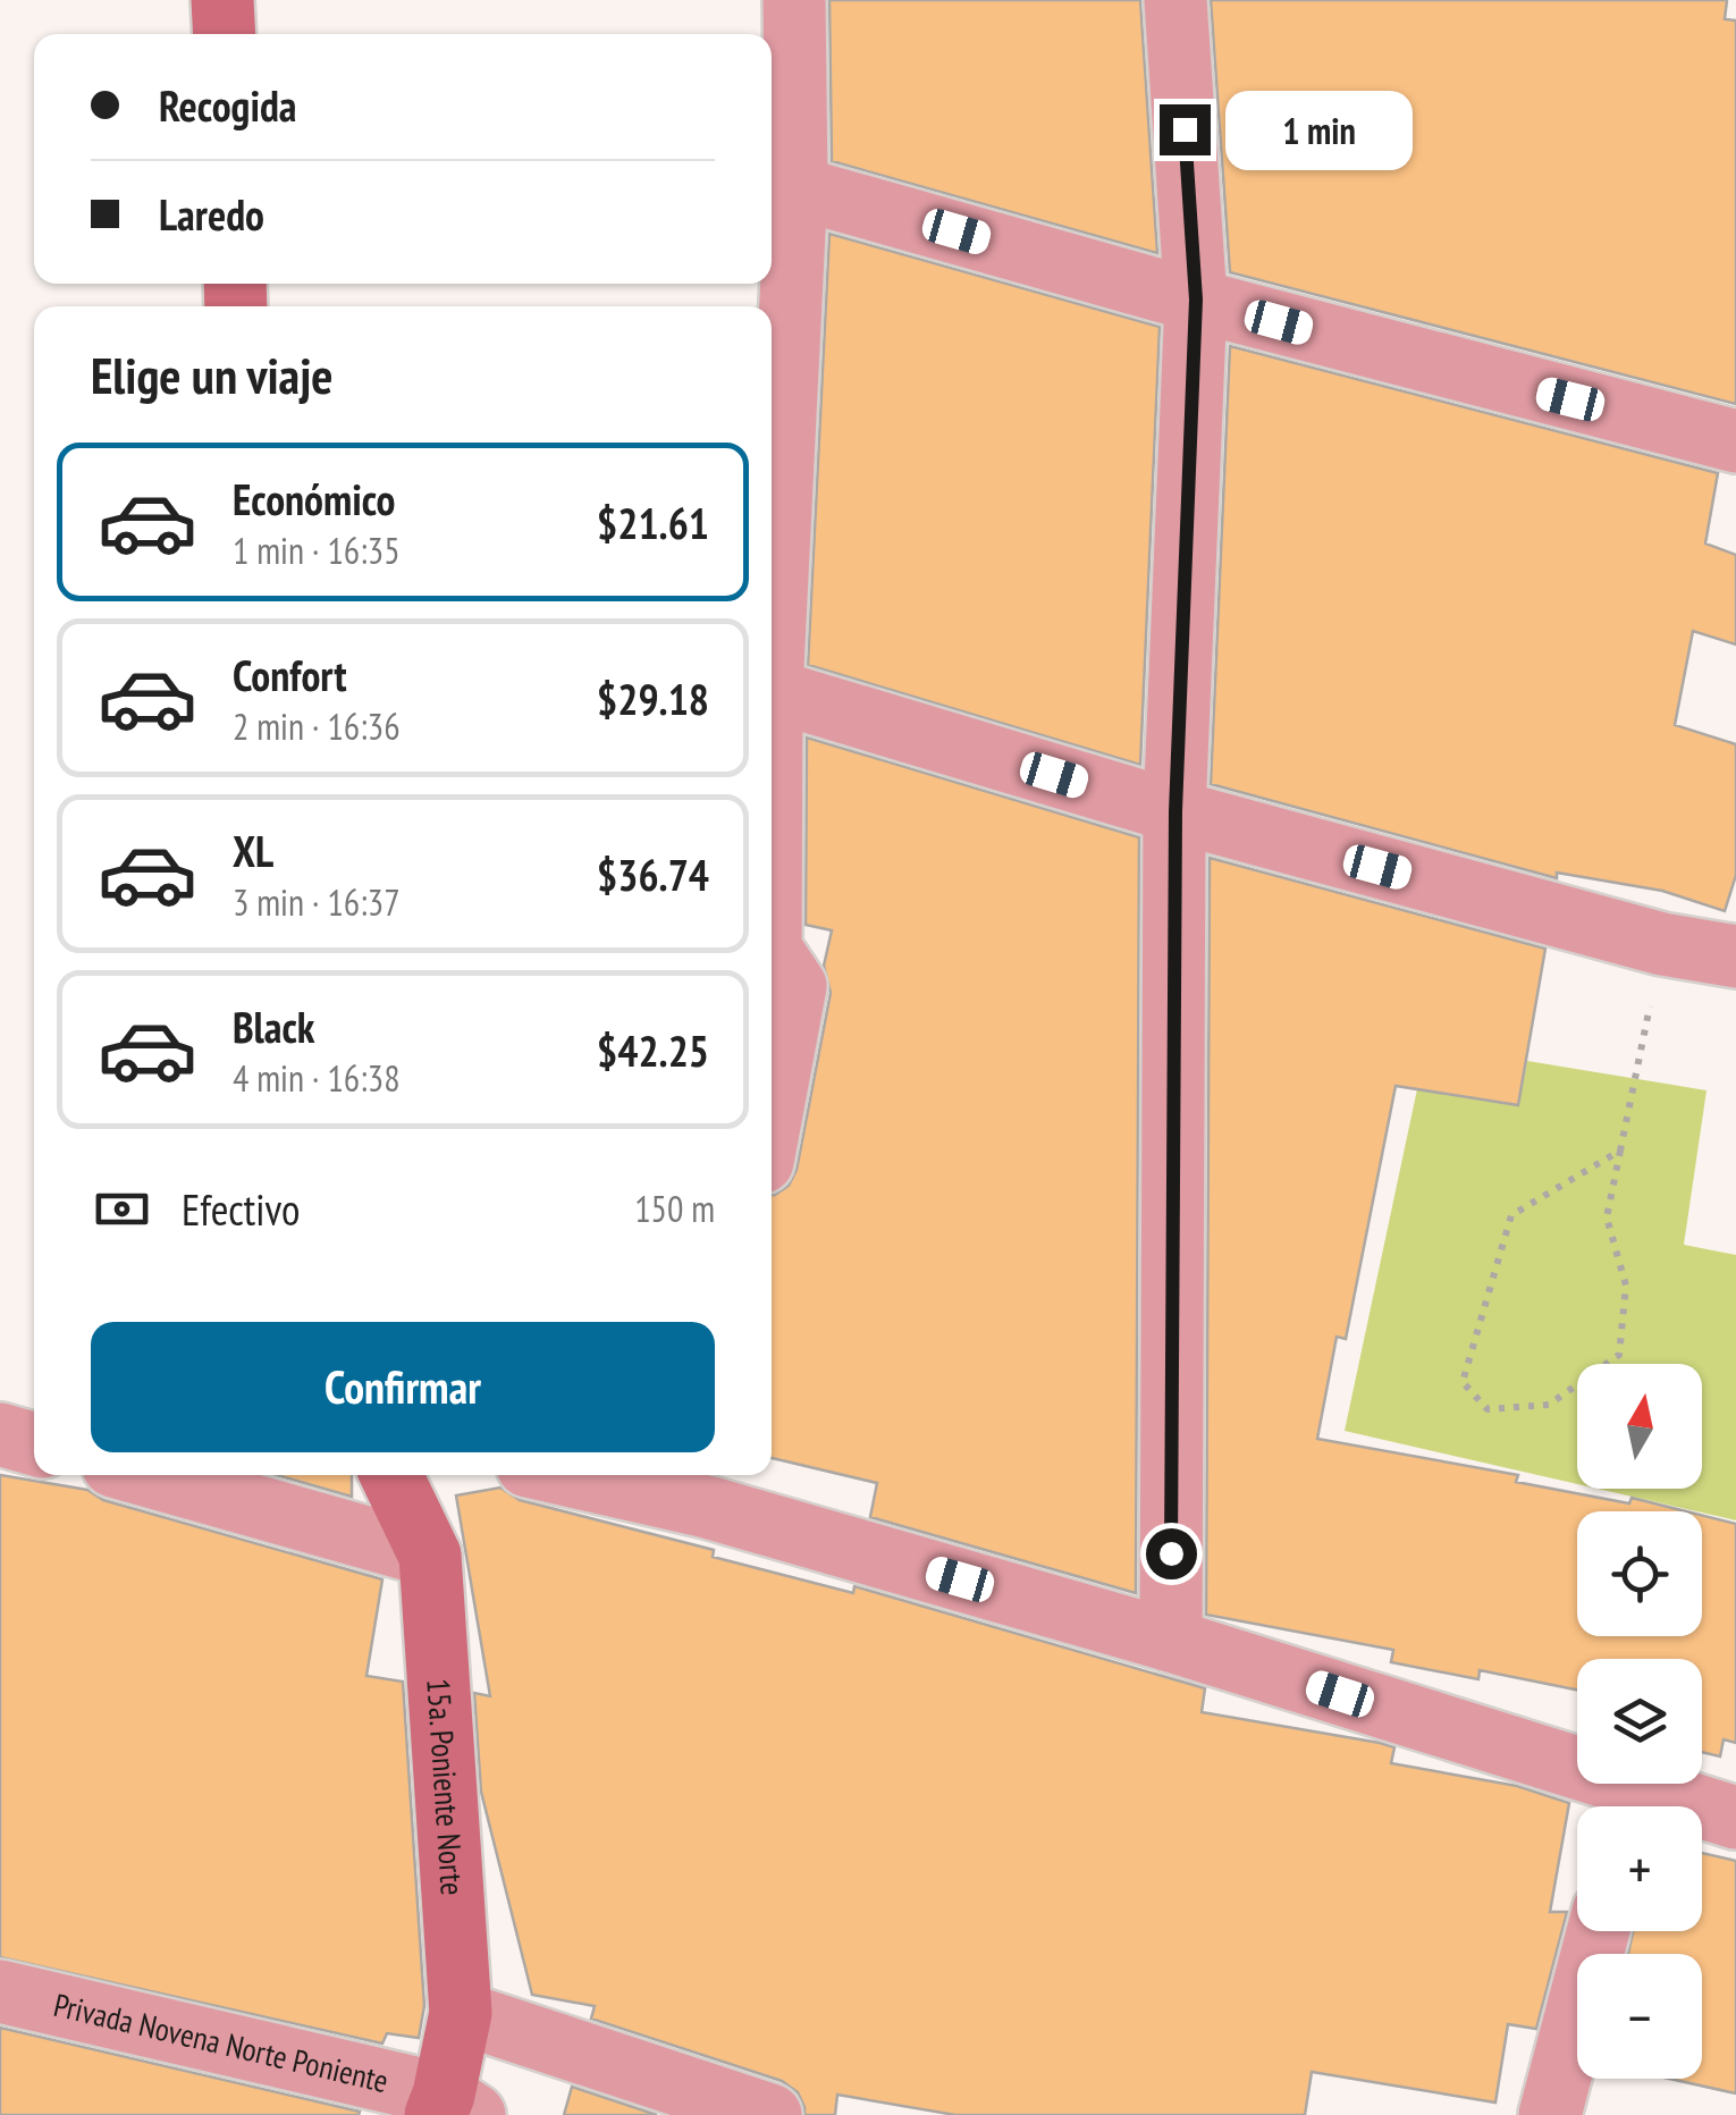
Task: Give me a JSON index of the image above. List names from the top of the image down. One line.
{"streets":{"street":["15a. Poniente Norte","Privada Novena Norte Poniente"]},"crossings":[["15a. Poniente Norte","Privada Novena Norte Poniente"]],"north":"top","page":{"banner":["Recogida","Laredo"],"bubble":"1 min","heading":"Elige un viaje","list":[{"name":"Económico","note":"1 min · 16:35","value":"$21.61"},{"name":"Confort","note":"2 min · 16:36","value":"$29.18"},{"name":"XL","note":"3 min · 16:37","value":"$36.74"},{"name":"Black","note":"4 min · 16:38","value":"$42.25"}],"pay":["Efectivo","150 m"],"buttons":"Confirmar","map_buttons":["+","−"]}}
